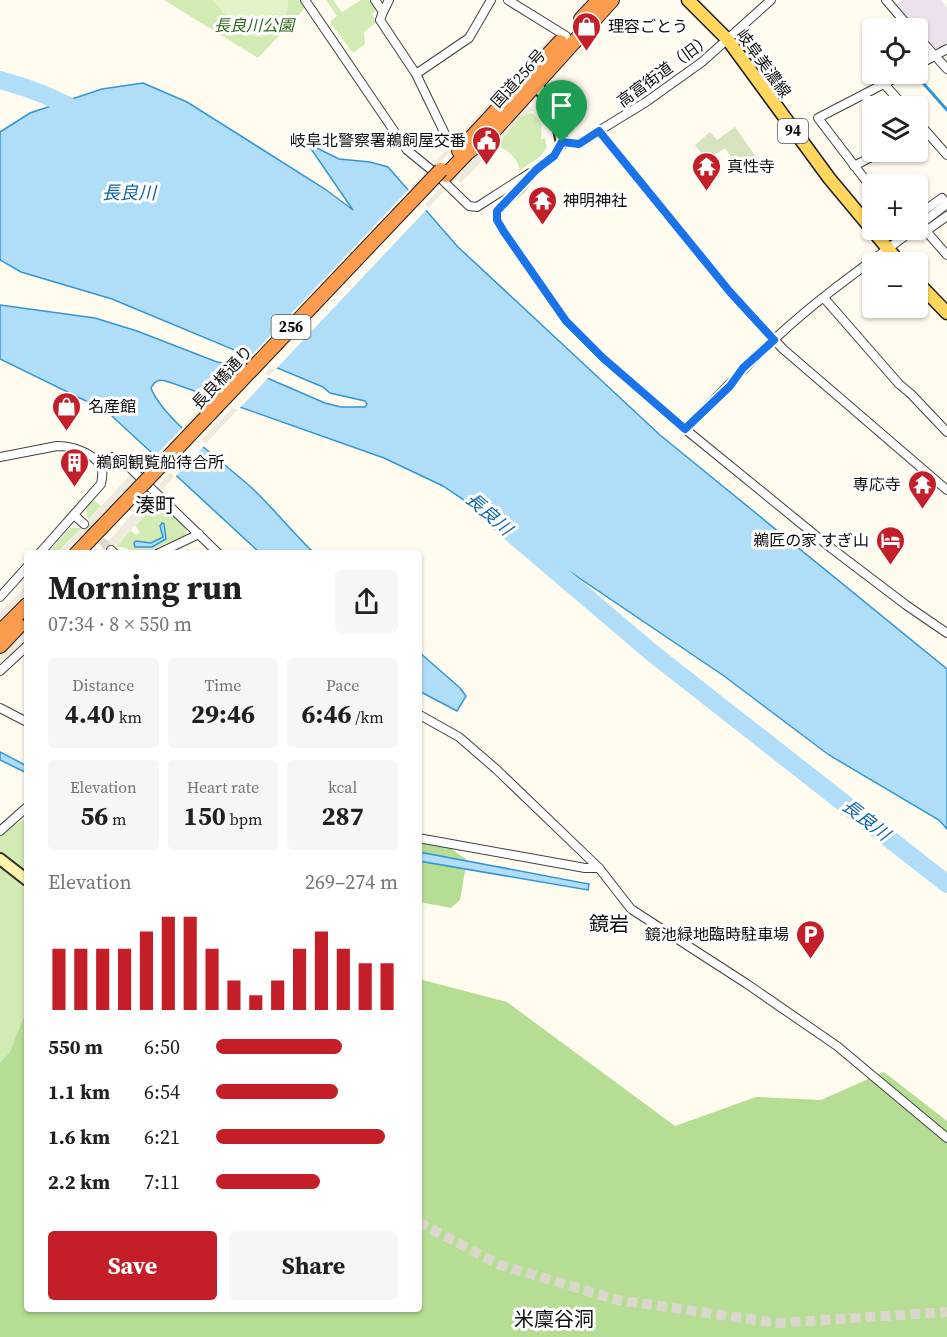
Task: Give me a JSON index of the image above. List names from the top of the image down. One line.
{"streets":{"highway":["国道256号","256","長良橋通り"],"main road":["岐阜美濃線","94"],"street":["高富街道（旧）"]},"crossings":[["岐阜美濃線","高富街道（旧）"],["国道256号","長良橋通り"]],"districts":["湊町","鏡岩","米廩谷洞"],"water":["長良川"],"parks":["長良川公園"],"places":{"shop":["理容ごとう","名産館"],"public building":["岐阜北警察署鵜飼屋交番"],"temple":["真性寺","神明神社","専応寺"],"building":["鵜飼観覧船待合所"],"hotel":["鵜匠の家 すぎ山"],"parking":["鏡池緑地臨時駐車場"]},"page":{"map_buttons":["+","−"],"heading":["Morning run","07:34 · 8 × 550 m"],"stats":[["Distance","4.40 km"],["Time","29:46"],["Pace","6:46 /km"],["Elevation","56 m"],["Heart rate","150 bpm"],["kcal","287"]],"chart":["Elevation","269–274 m"],"list":[{"name":"550 m","note":"6:50"},{"name":"1.1 km","note":"6:54"},{"name":"1.6 km","note":"6:21"},{"name":"2.2 km","note":"7:11"}],"buttons":["Save","Share"]}}
